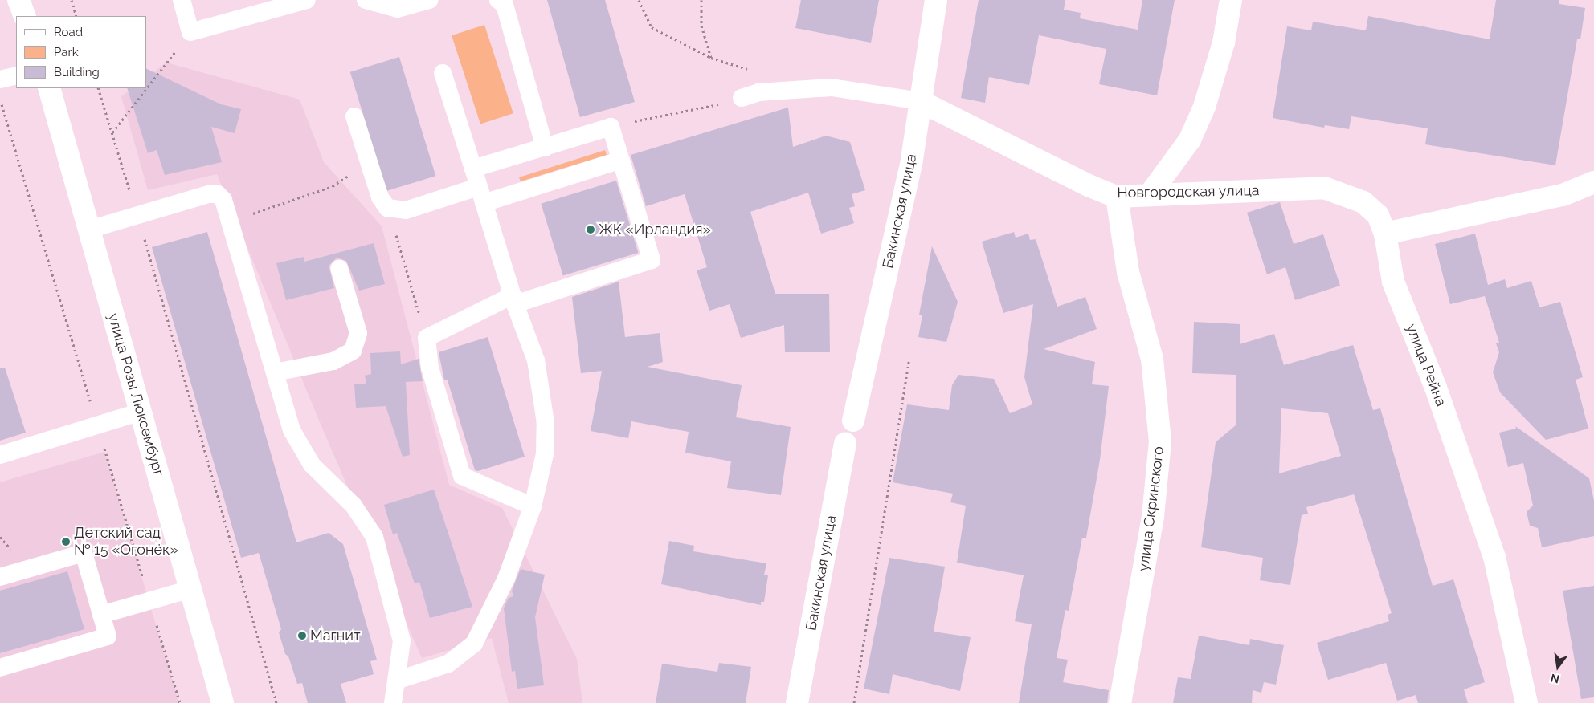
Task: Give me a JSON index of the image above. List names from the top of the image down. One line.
{"streets":{"street":["Новгородская улица","Бакинская улица","улица Рейна","улица Розы Люксембург","улица Скринского"]},"crossings":[["Новгородская улица","Бакинская улица"],["Новгородская улица","улица Рейна"],["Новгородская улица","улица Скринского"]],"places":["ЖК «Ирландия»","Детский сад № 15 «Огонёк»","Магнит"],"legend":["Road","Park","Building"],"north":"bottom"}
